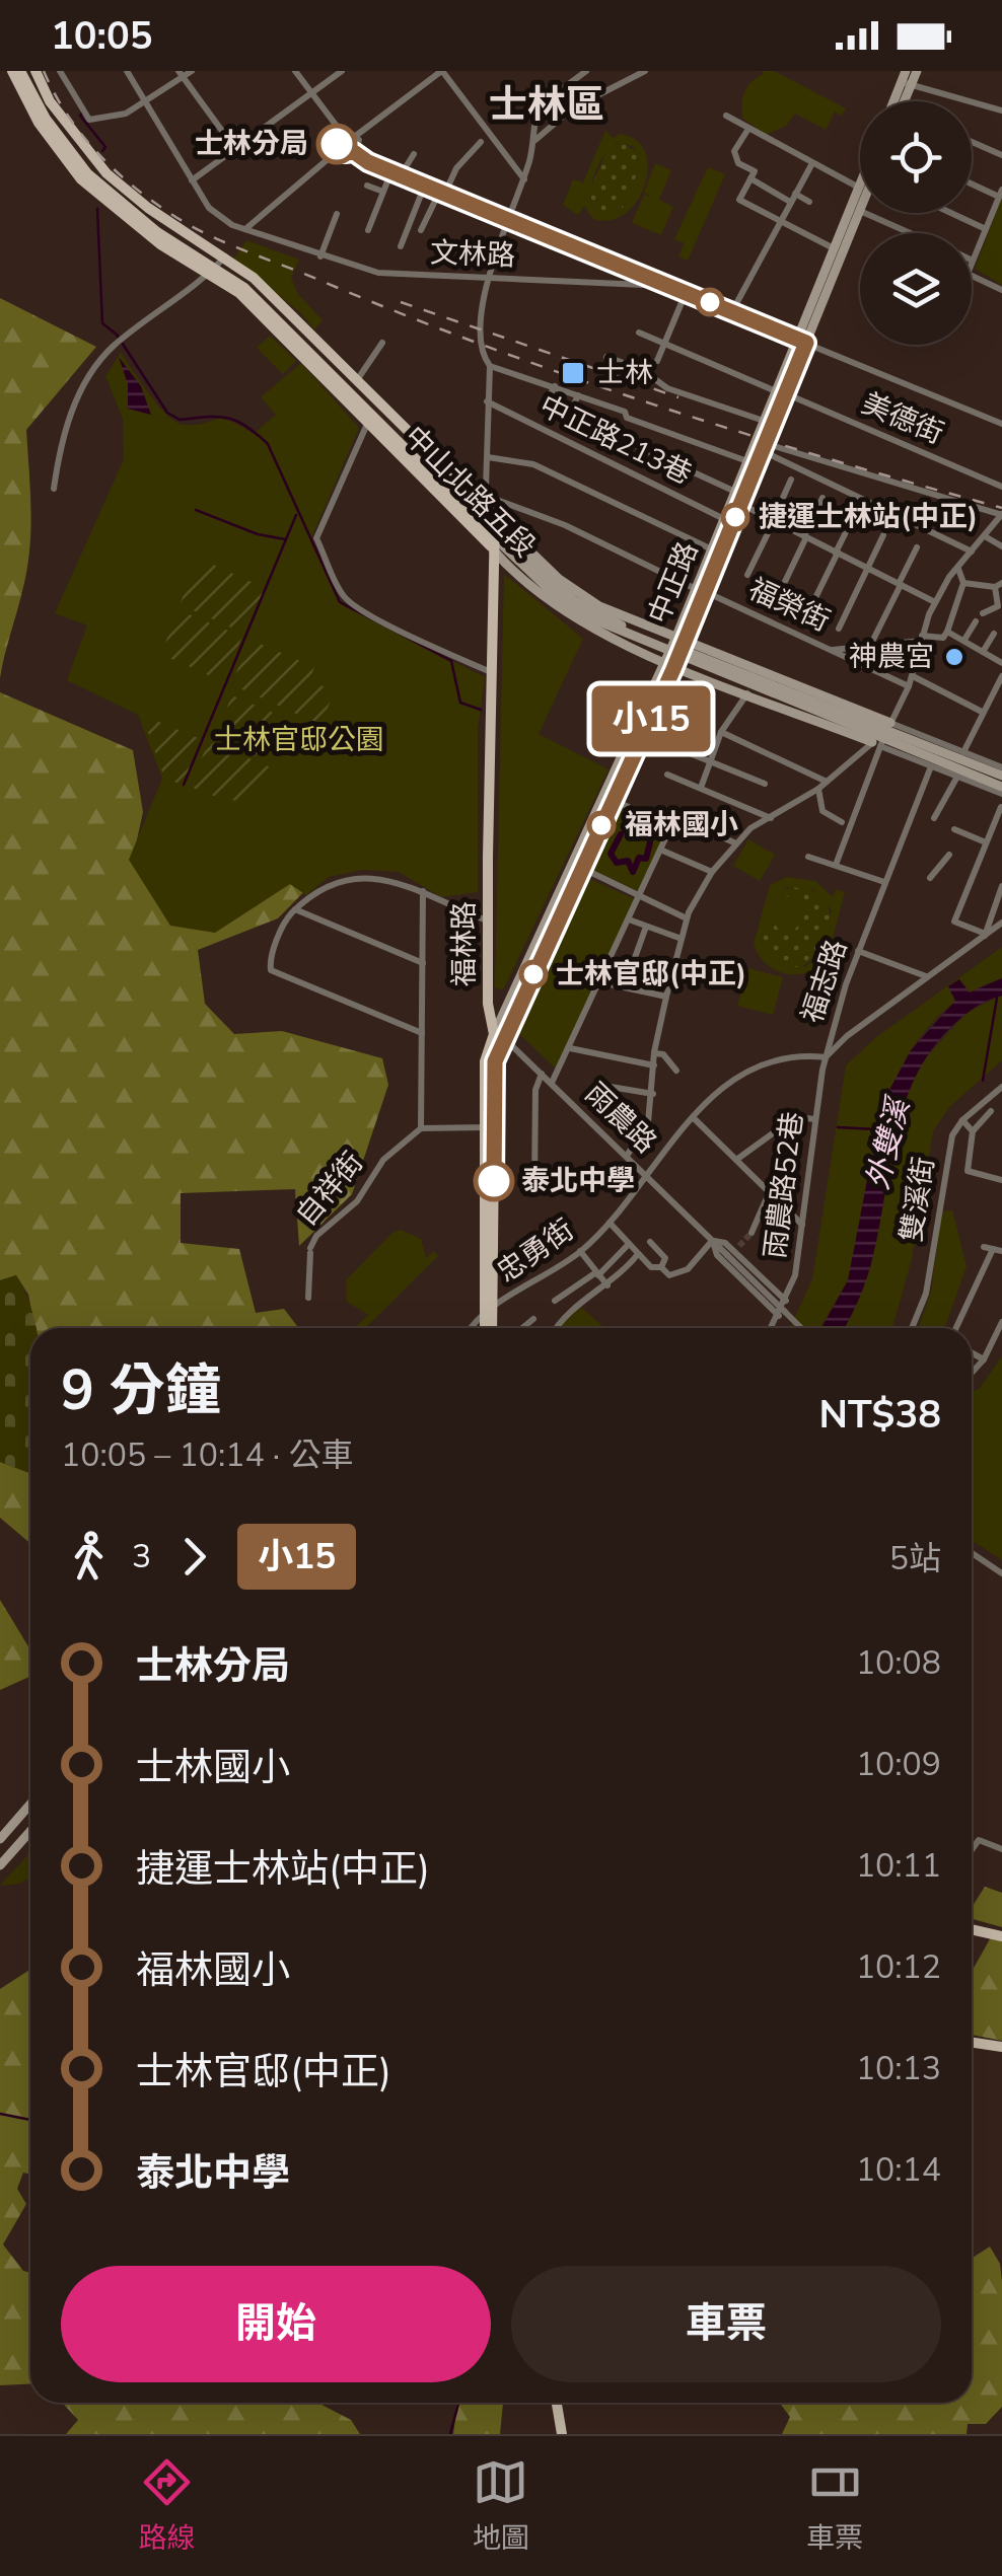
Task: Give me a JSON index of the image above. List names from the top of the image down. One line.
{"streets":{"main road":["中山北路五段","中正路","福林路"],"street":["文林路","美德街","中正路213巷","福榮街","福志路","雨農路","雨農路52巷","自祥街","雙溪街","忠勇街"]},"crossings":[["文林路","中正路"],["美德街","中正路"],["中正路213巷","中正路"],["中山北路五段","中正路"],["中山北路五段","福林路"],["中山北路五段","福志路"],["中正路","福榮街"],["中正路","福林路"],["中正路","雨農路"],["福林路","雨農路"],["福林路","忠勇街"],["福志路","雨農路"],["福志路","雨農路52巷"],["福志路","忠勇街"],["雨農路","雨農路52巷"],["雨農路","忠勇街"]],"districts":["士林區"],"water":["外雙溪"],"parks":["士林官邸公園"],"places":{"other":["士林分局","捷運士林站(中正)","神農宮","福林國小","士林官邸(中正)","泰北中學"],"transit":["士林"]},"lines":["bus line 小15"],"page":{"status":"10:05","on_map":"小15","heading":["9 分鐘","10:05 – 10:14 · 公車","NT$38"],"legs":["3","小15","5站"],"list":[{"name":"士林分局","value":"10:08"},{"name":"士林國小","value":"10:09"},{"name":"捷運士林站(中正)","value":"10:11"},{"name":"福林國小","value":"10:12"},{"name":"士林官邸(中正)","value":"10:13"},{"name":"泰北中學","value":"10:14"}],"buttons":["開始","車票"],"tabs":["路線","地圖","車票"]}}
